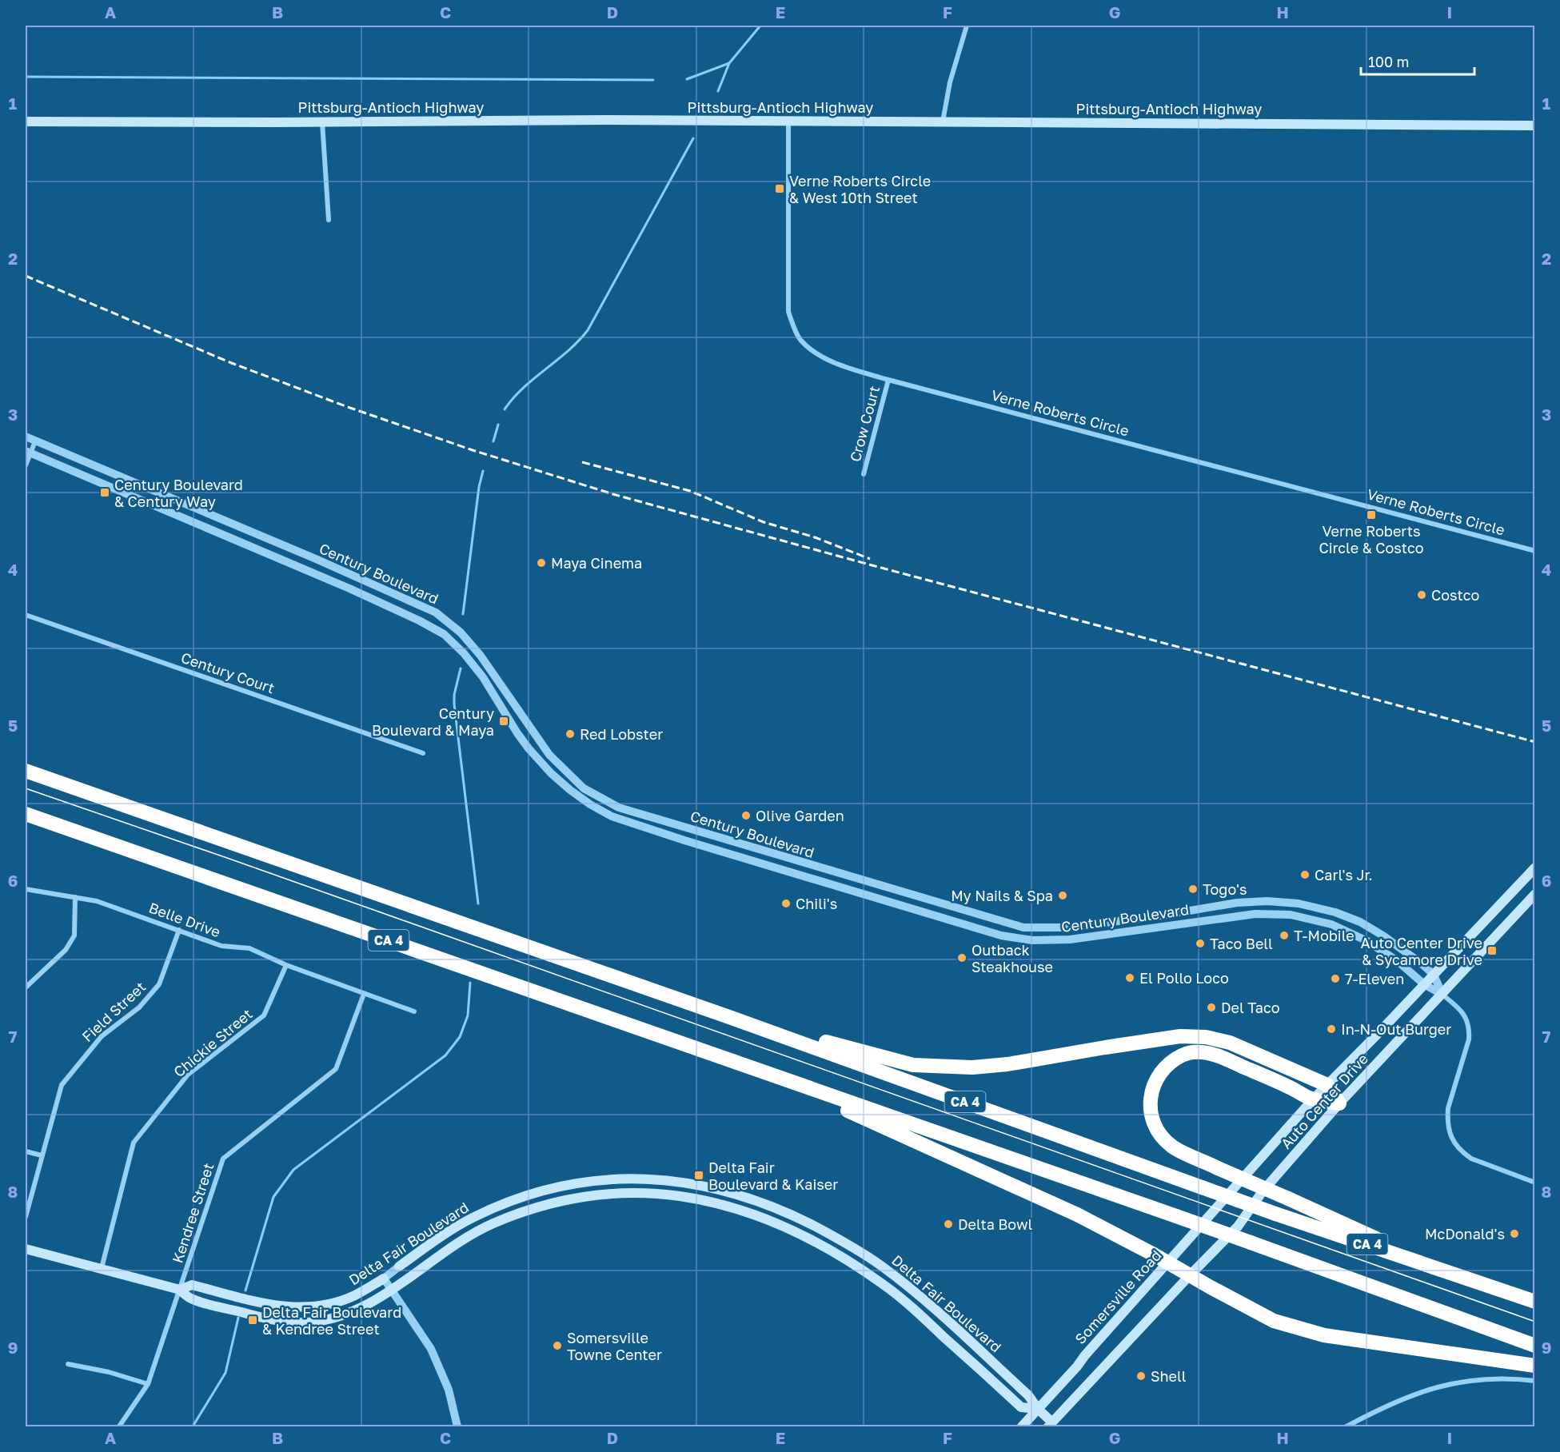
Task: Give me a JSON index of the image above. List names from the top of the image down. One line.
{"streets":{"highway":["CA 4"],"main road":["Pittsburg-Antioch Highway","Auto Center Drive","Delta Fair Boulevard","Somersville Road"],"street":["Verne Roberts Circle","Crow Court","Century Boulevard","Century Court","Belle Drive","Field Street","Chickie Street","Kendree Street"]},"crossings":[["Pittsburg-Antioch Highway","Verne Roberts Circle"],["Verne Roberts Circle","Crow Court"],["Century Boulevard","Auto Center Drive"],["Belle Drive","Field Street"],["Belle Drive","Chickie Street"],["Belle Drive","Kendree Street"],["Chickie Street","Delta Fair Boulevard"],["Auto Center Drive","Somersville Road"],["Kendree Street","Delta Fair Boulevard"],["Delta Fair Boulevard","Somersville Road"]],"places":{"transit":["Verne Roberts Circle & West 10th Street","Century Boulevard & Century Way","Verne Roberts Circle & Costco","Century Boulevard & Maya","Auto Center Drive & Sycamore Drive","Delta Fair Boulevard & Kaiser","Delta Fair Boulevard & Kendree Street"],"other":["Maya Cinema","Costco","Red Lobster","Olive Garden","Carl's Jr.","Togo's","My Nails & Spa","Chili's","T-Mobile","Taco Bell","Outback Steakhouse","El Pollo Loco","7-Eleven","Del Taco","In-N-Out Burger","Delta Bowl","McDonald's","Somersville Towne Center","Shell"]},"scale_bar":"100 m","grid":{"columns":["A","B","C","D","E","F","G","H","I"],"rows":["1","2","3","4","5","6","7","8","9"]}}
